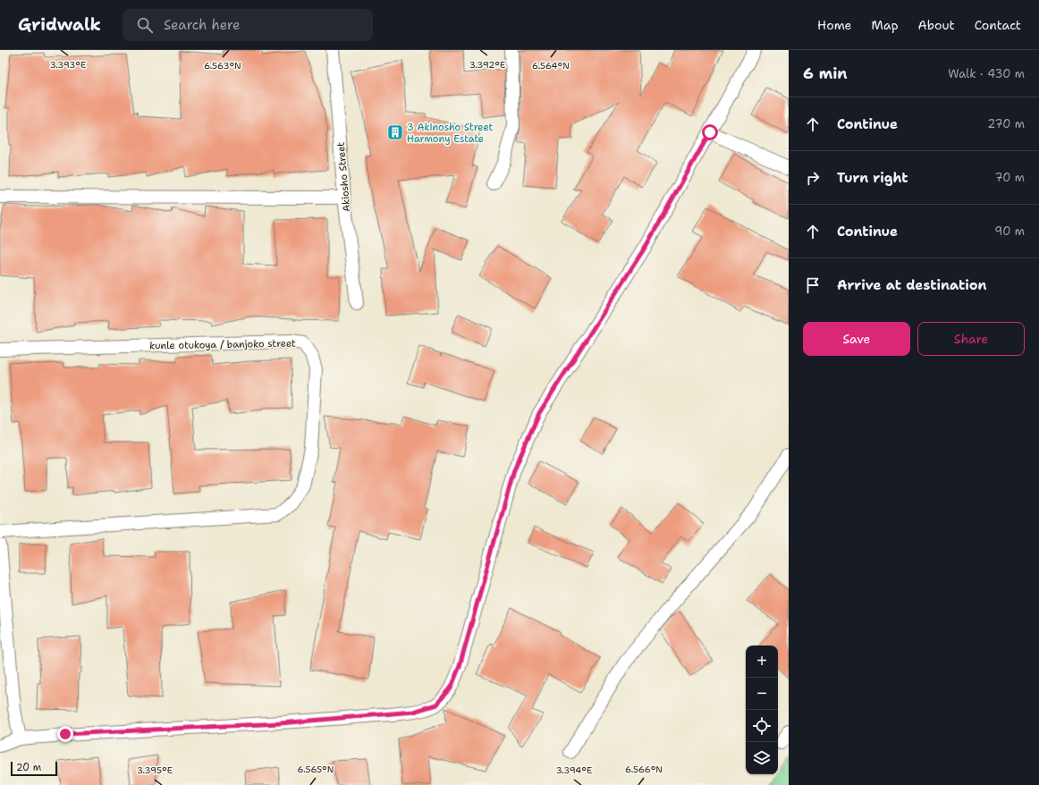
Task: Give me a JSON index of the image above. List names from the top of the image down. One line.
{"streets":{"street":["Akiosho Street","kunle otukoya / banjoko street"]},"places":{"building":["3 Akinosho Street Harmony Estate"]},"scale_bar":"20 m","page":{"header":"Gridwalk","search":"Search here","nav":["Home","Map","About","Contact"],"heading":["6 min","Walk · 430 m"],"list":[["Continue","270 m"],["Turn right","70 m"],["Continue","90 m"],"Arrive at destination"],"buttons":["Save","Share"],"map_buttons":["+","−"],"scale":"20 m"},"coordinates":["3.393°E","3.392°E","6.563°N","6.564°N","6.565°N","6.566°N","3.395°E","3.394°E"]}
